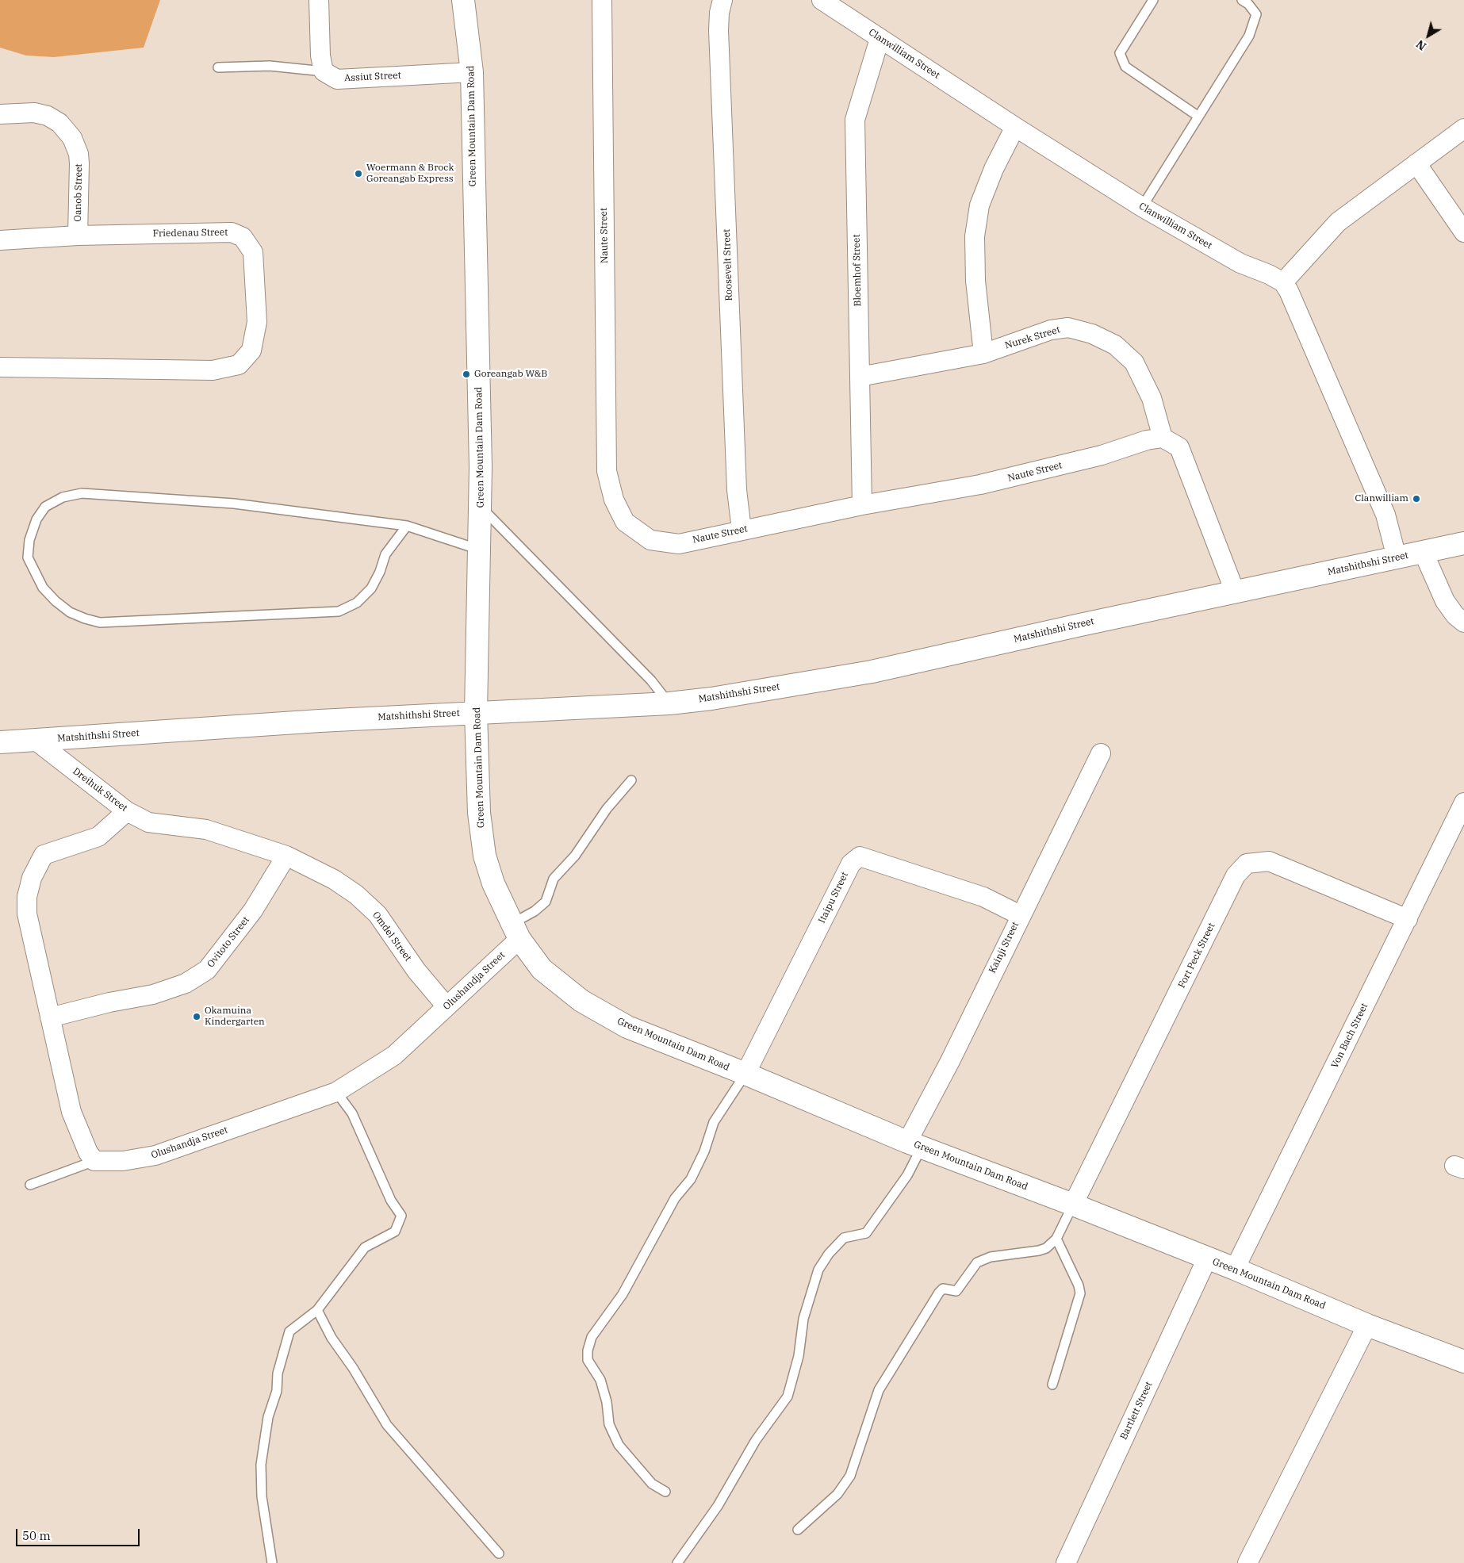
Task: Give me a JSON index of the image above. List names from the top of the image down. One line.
{"streets":{"street":["Clanwilliam Street","Assiut Street","Green Mountain Dam Road","Oanob Street","Friedenau Street","Naute Street","Roosevelt Street","Bloemhof Street","Nurek Street","Matshithshi Street","Dreihuk Street","Itaipu Street","Omdel Street","Ovitoto Street","Kainji Street","Fort Peck Street","Olushandja Street","Von Bach Street","Bartlett Street"]},"crossings":[["Clanwilliam Street","Bloemhof Street"],["Assiut Street","Green Mountain Dam Road"],["Green Mountain Dam Road","Matshithshi Street"],["Green Mountain Dam Road","Itaipu Street"],["Green Mountain Dam Road","Kainji Street"],["Green Mountain Dam Road","Fort Peck Street"],["Green Mountain Dam Road","Olushandja Street"],["Green Mountain Dam Road","Von Bach Street"],["Green Mountain Dam Road","Bartlett Street"],["Oanob Street","Friedenau Street"],["Naute Street","Roosevelt Street"],["Naute Street","Bloemhof Street"],["Naute Street","Nurek Street"],["Bloemhof Street","Nurek Street"],["Matshithshi Street","Dreihuk Street"],["Dreihuk Street","Omdel Street"],["Dreihuk Street","Ovitoto Street"],["Itaipu Street","Kainji Street"],["Omdel Street","Ovitoto Street"],["Omdel Street","Olushandja Street"],["Fort Peck Street","Von Bach Street"]],"places":["Woermann & Brock Goreangab Express","Goreangab W&B","Clanwilliam","Okamuina Kindergarten"],"scale_bar":"50 m","north":"bottom left"}
